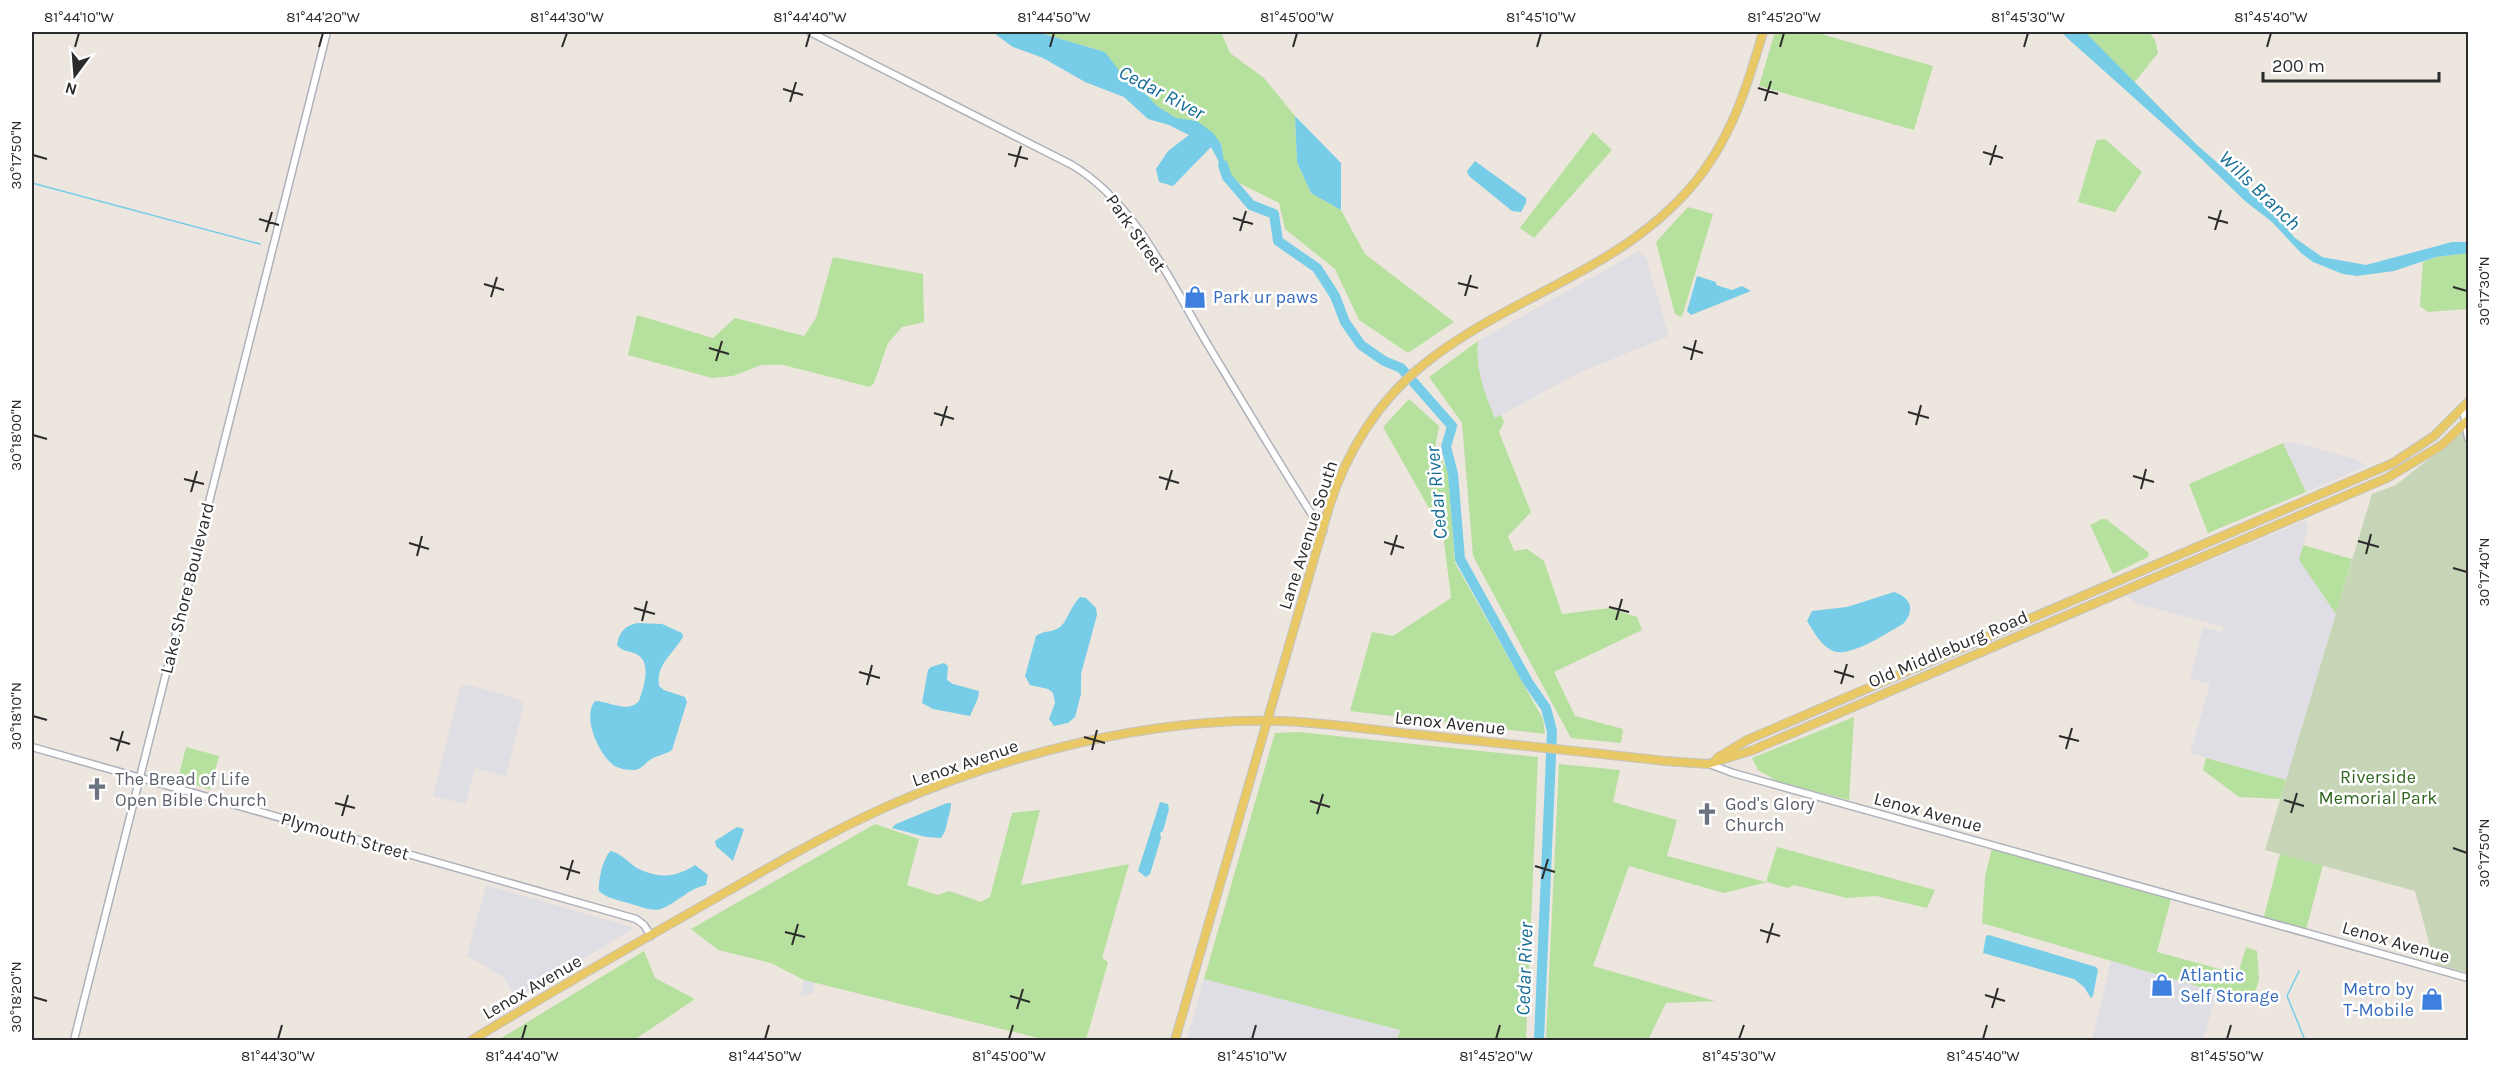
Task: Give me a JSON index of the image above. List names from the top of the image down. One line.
{"streets":{"main road":["Lane Avenue South","Old Middleburg Road","Lenox Avenue"],"street":["Park Street","Lake Shore Boulevard","Plymouth Street"]},"crossings":[["Park Street","Lane Avenue South"],["Lane Avenue South","Lenox Avenue"],["Lake Shore Boulevard","Plymouth Street"],["Old Middleburg Road","Lenox Avenue"],["Lenox Avenue","Plymouth Street"]],"water":["Cedar River","Wills Branch"],"parks":["Riverside Memorial Park"],"places":{"shop":["Park ur paws","Atlantic Self Storage","Metro by T-Mobile"],"church":["The Bread of Life Open Bible Church","God's Glory Church"]},"scale_bar":"200 m","north":"bottom","coordinates":["81°44'10\"W","81°44'20\"W","81°44'30\"W","81°44'40\"W","81°44'50\"W","81°45'00\"W","81°45'10\"W","81°45'20\"W","81°45'30\"W","81°45'40\"W","30°17'50\"N","30°17'30\"N","30°18'00\"N","30°17'40\"N","30°18'10\"N","30°18'20\"N","81°45'50\"W"]}
